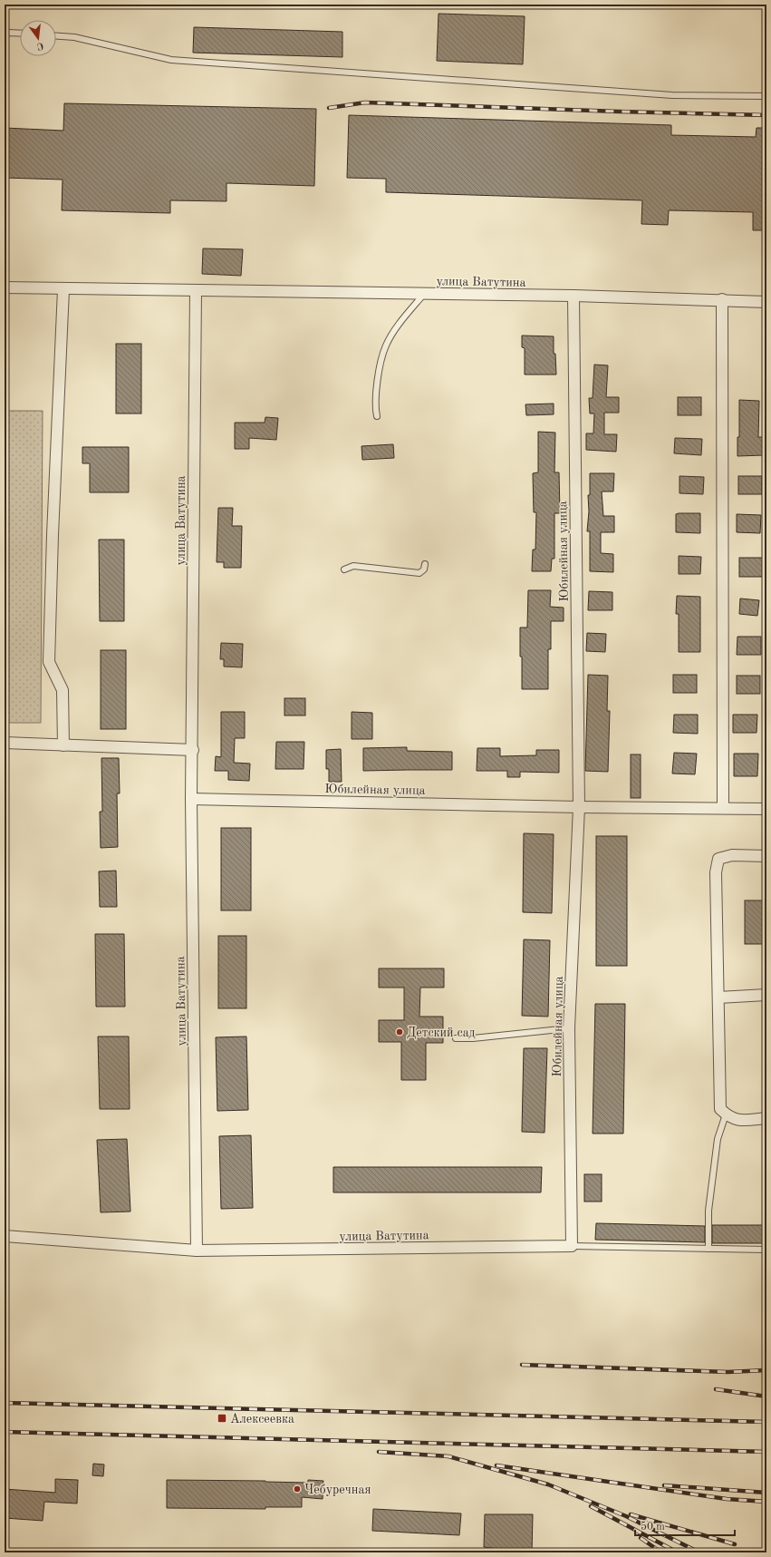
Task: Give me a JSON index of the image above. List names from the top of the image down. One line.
{"streets":{"street":["улица Ватутина","Юбилейная улица"]},"crossings":[["улица Ватутина","Юбилейная улица"]],"places":{"other":["Детский сад","Чебуречная"],"transit":["Алексеевка"]},"scale_bar":"50 m","north":"bottom"}
